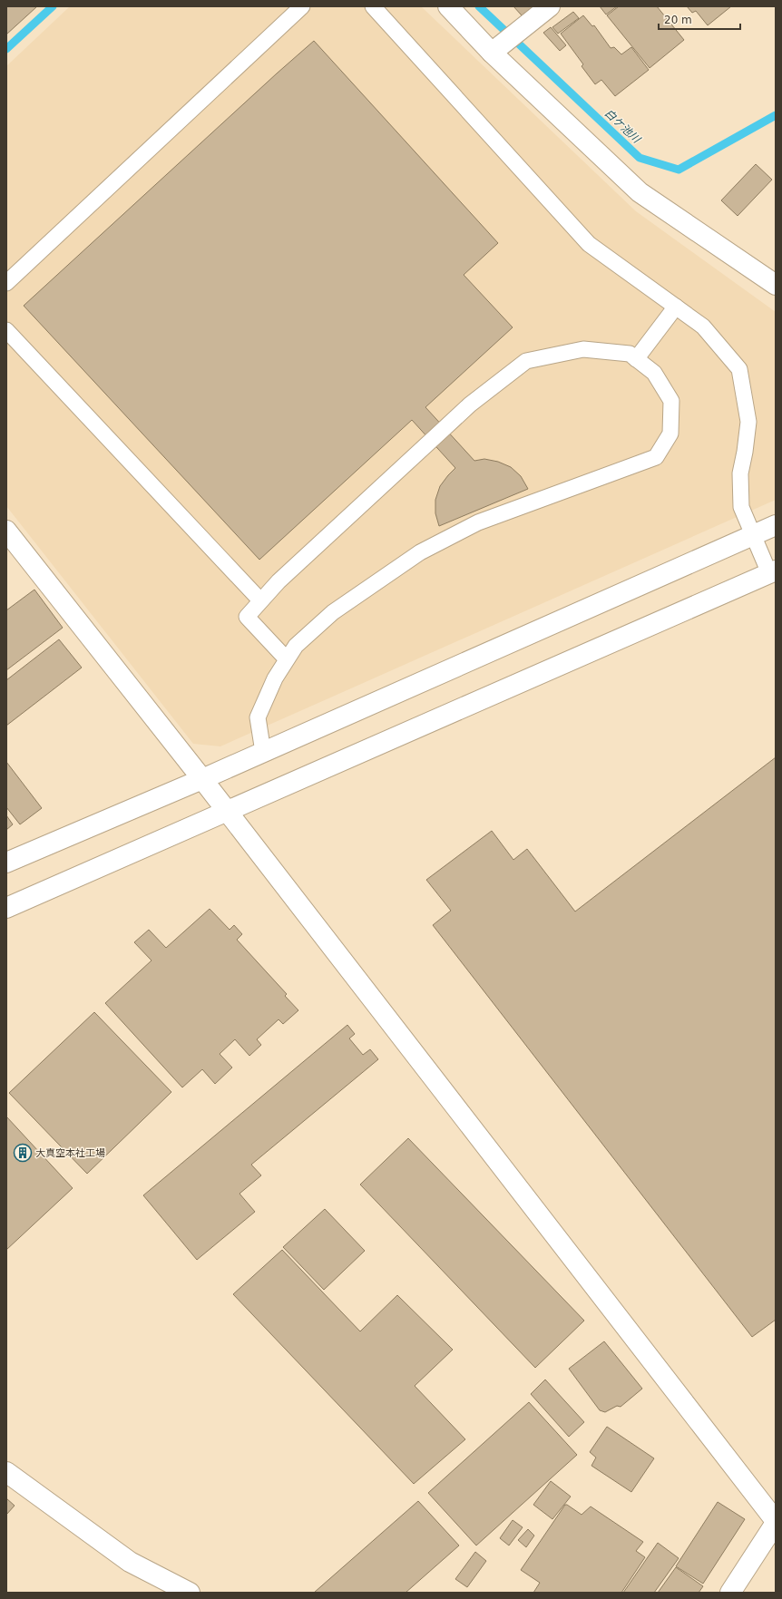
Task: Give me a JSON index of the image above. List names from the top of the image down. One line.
{"water":["白ケ池川"],"places":{"building":["大真空本社工場"]},"scale_bar":"20 m"}
